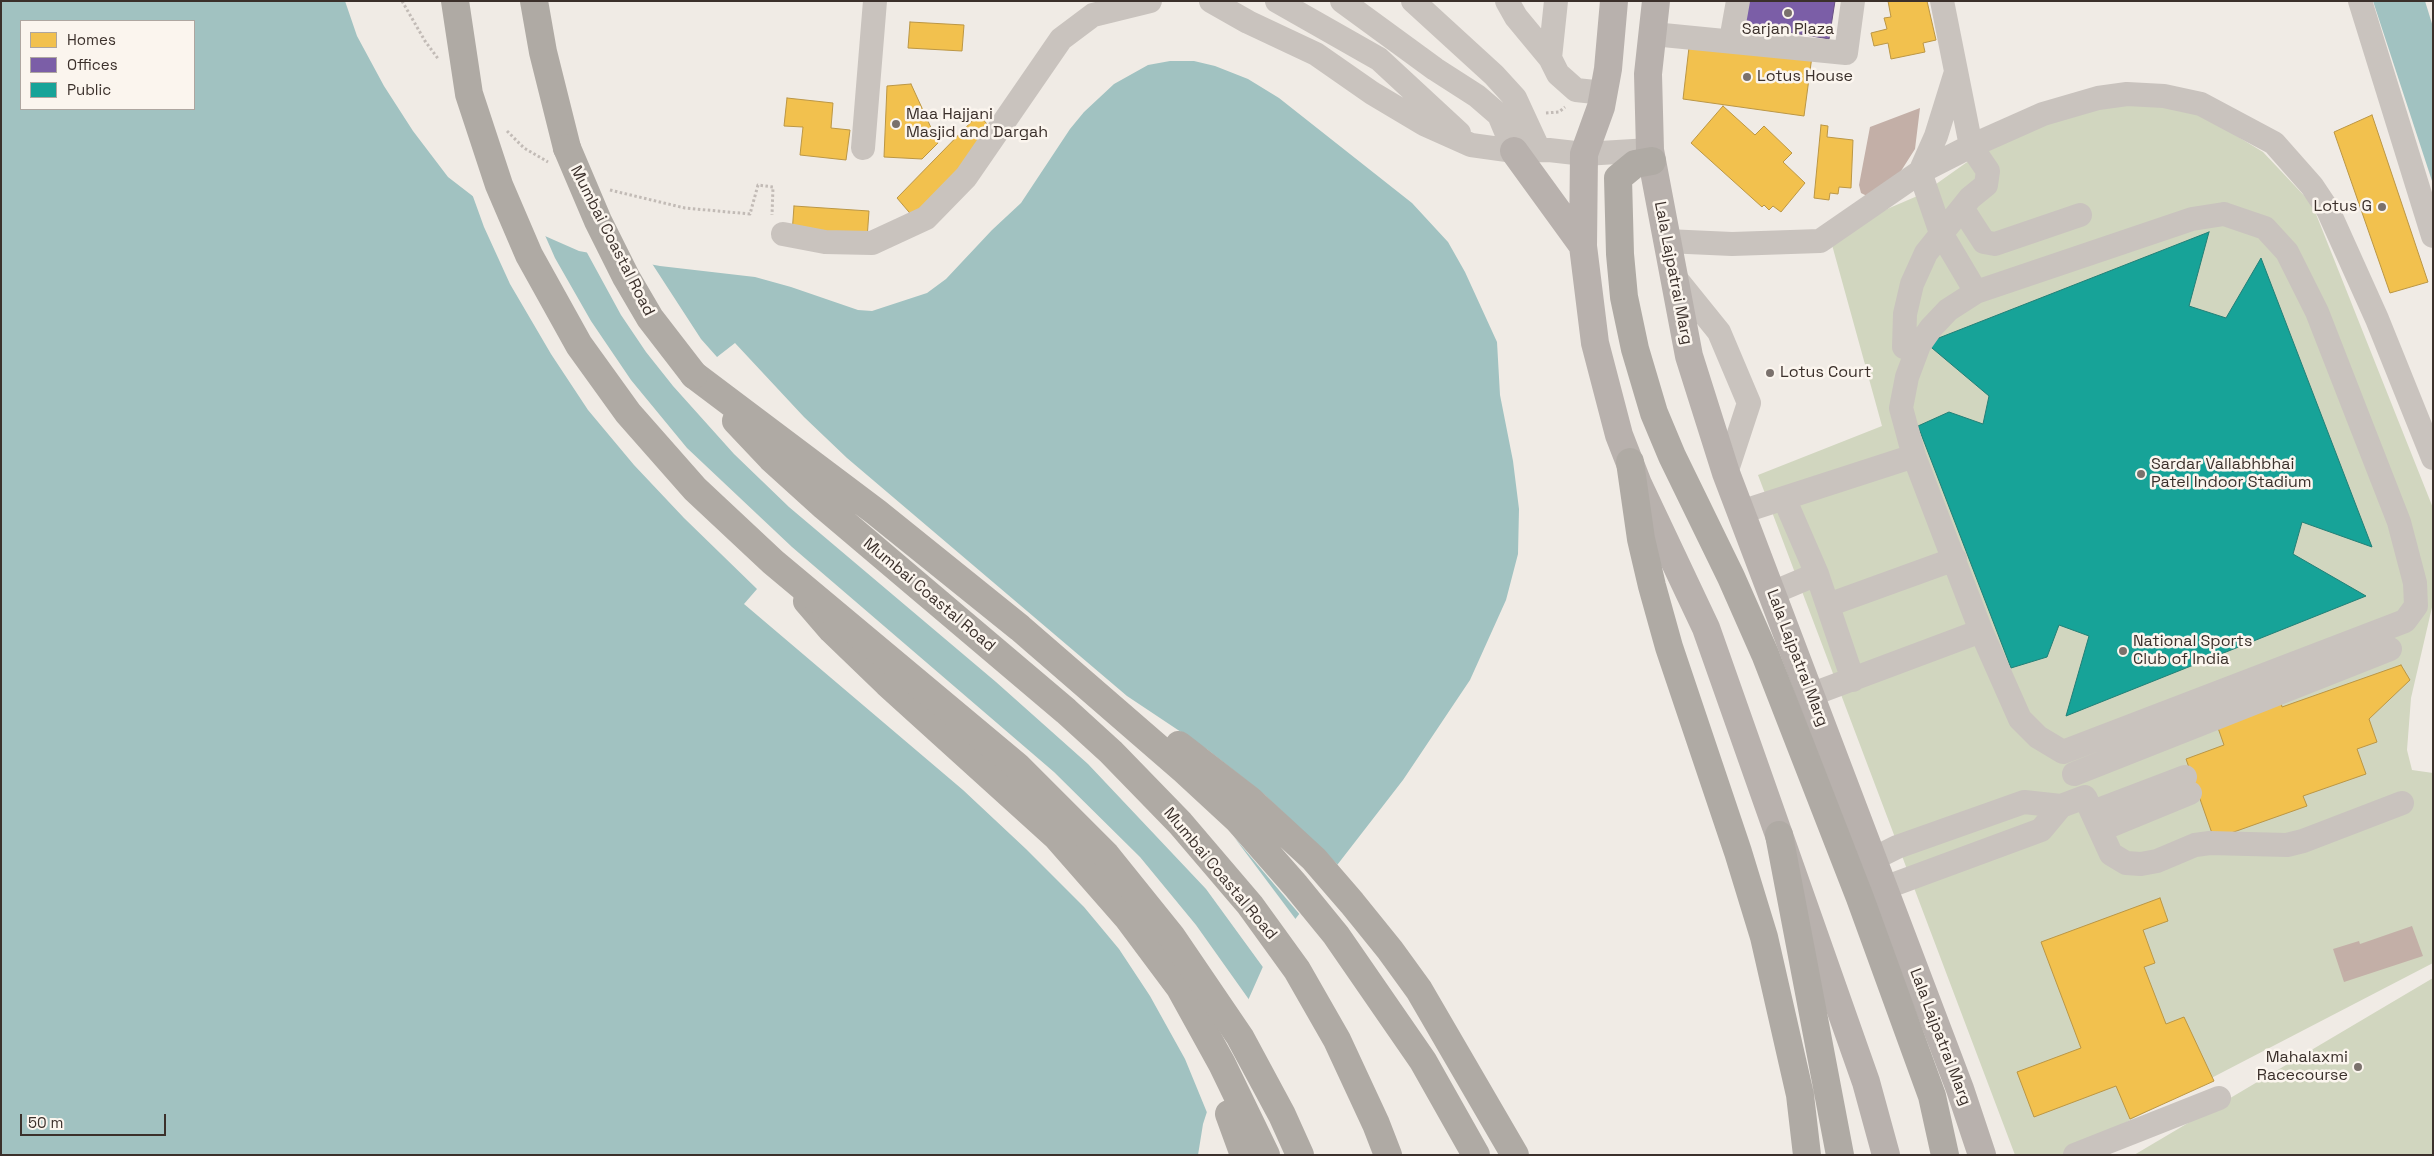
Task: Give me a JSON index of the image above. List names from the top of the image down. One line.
{"streets":{"highway":["Mumbai Coastal Road"],"main road":["Lala Lajpatrai Marg"]},"places":["Sarjan Plaza","Lotus House","Maa Hajjani Masjid and Dargah","Lotus G","Lotus Court","Sardar Vallabhbhai Patel Indoor Stadium","National Sports Club of India","Mahalaxmi Racecourse"],"legend":["Homes","Offices","Public"],"scale_bar":"50 m"}
